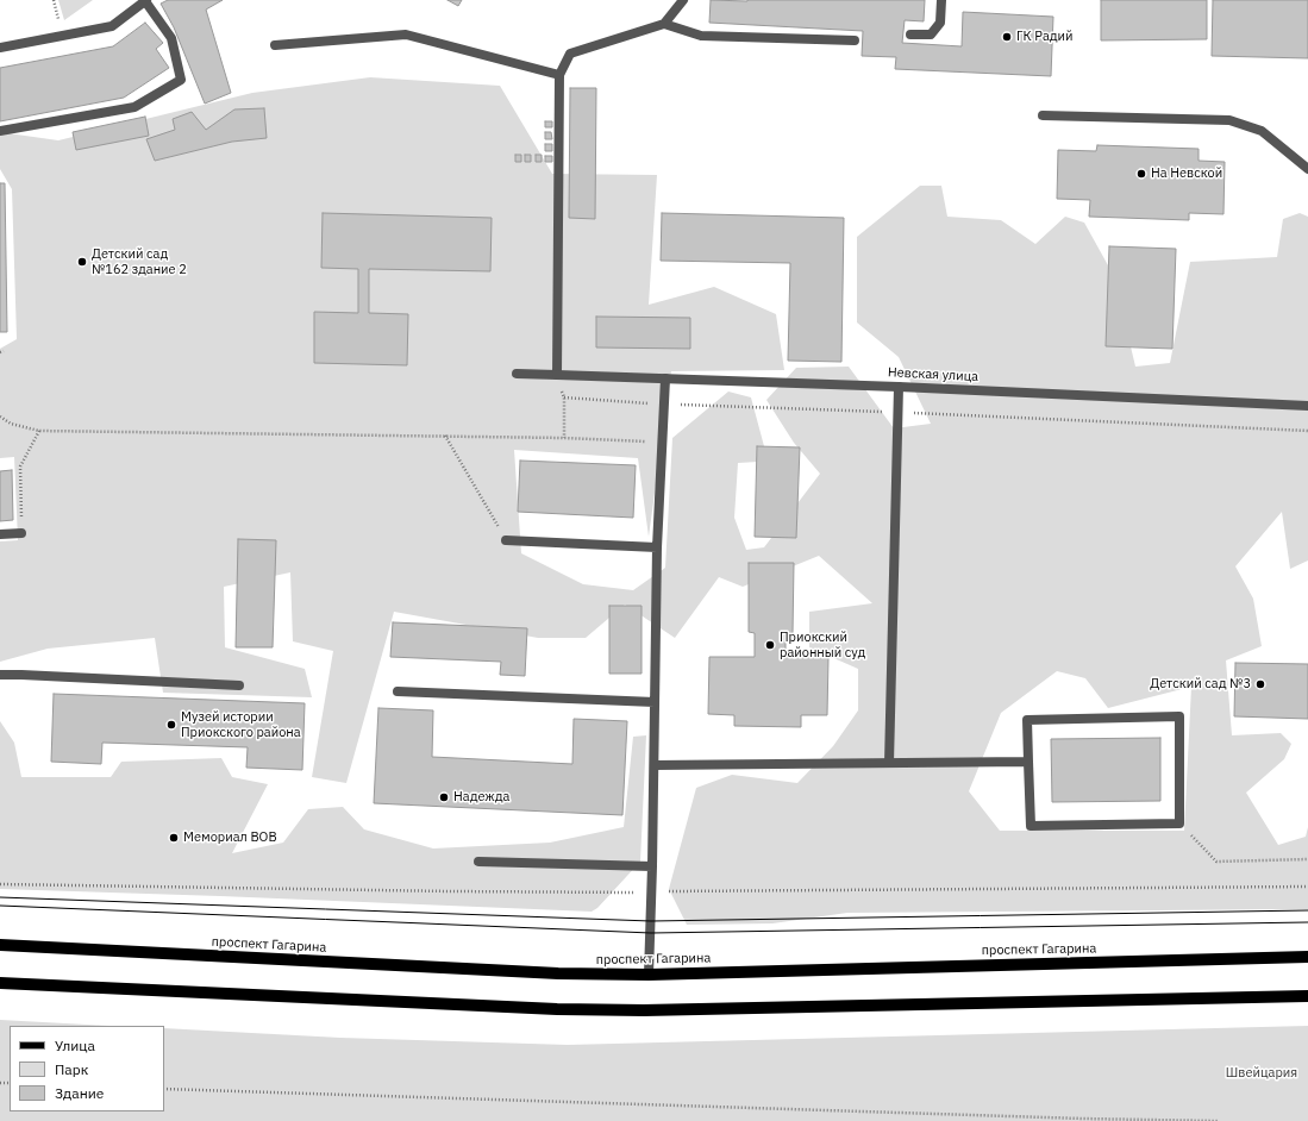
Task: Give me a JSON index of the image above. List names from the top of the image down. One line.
{"streets":{"main road":["проспект Гагарина"],"street":["Невская улица"]},"parks":["Швейцария"],"places":["ГК Радий","На Невской","Детский сад №162 здание 2","Приокский районный суд","Детский сад №3","Музей истории Приокского района","Надежда","Мемориал ВОВ"],"legend":["Улица","Парк","Здание"]}
